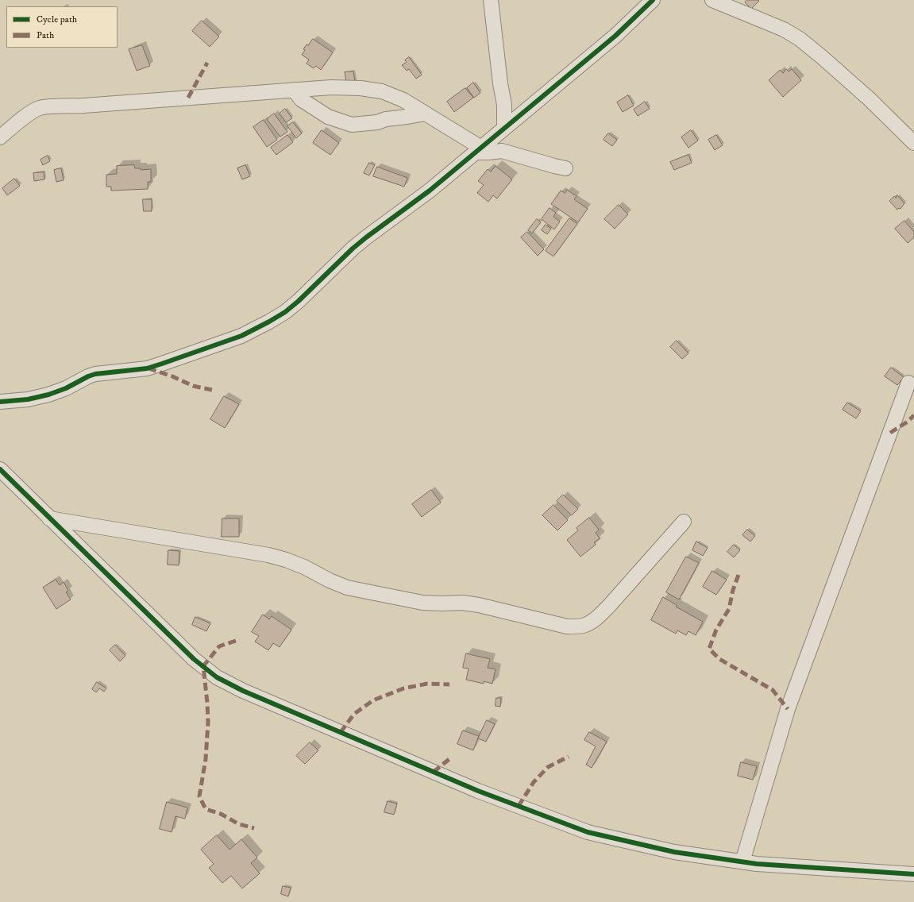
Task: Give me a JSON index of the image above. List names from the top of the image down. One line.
{"legend":["Cycle path","Path"]}
